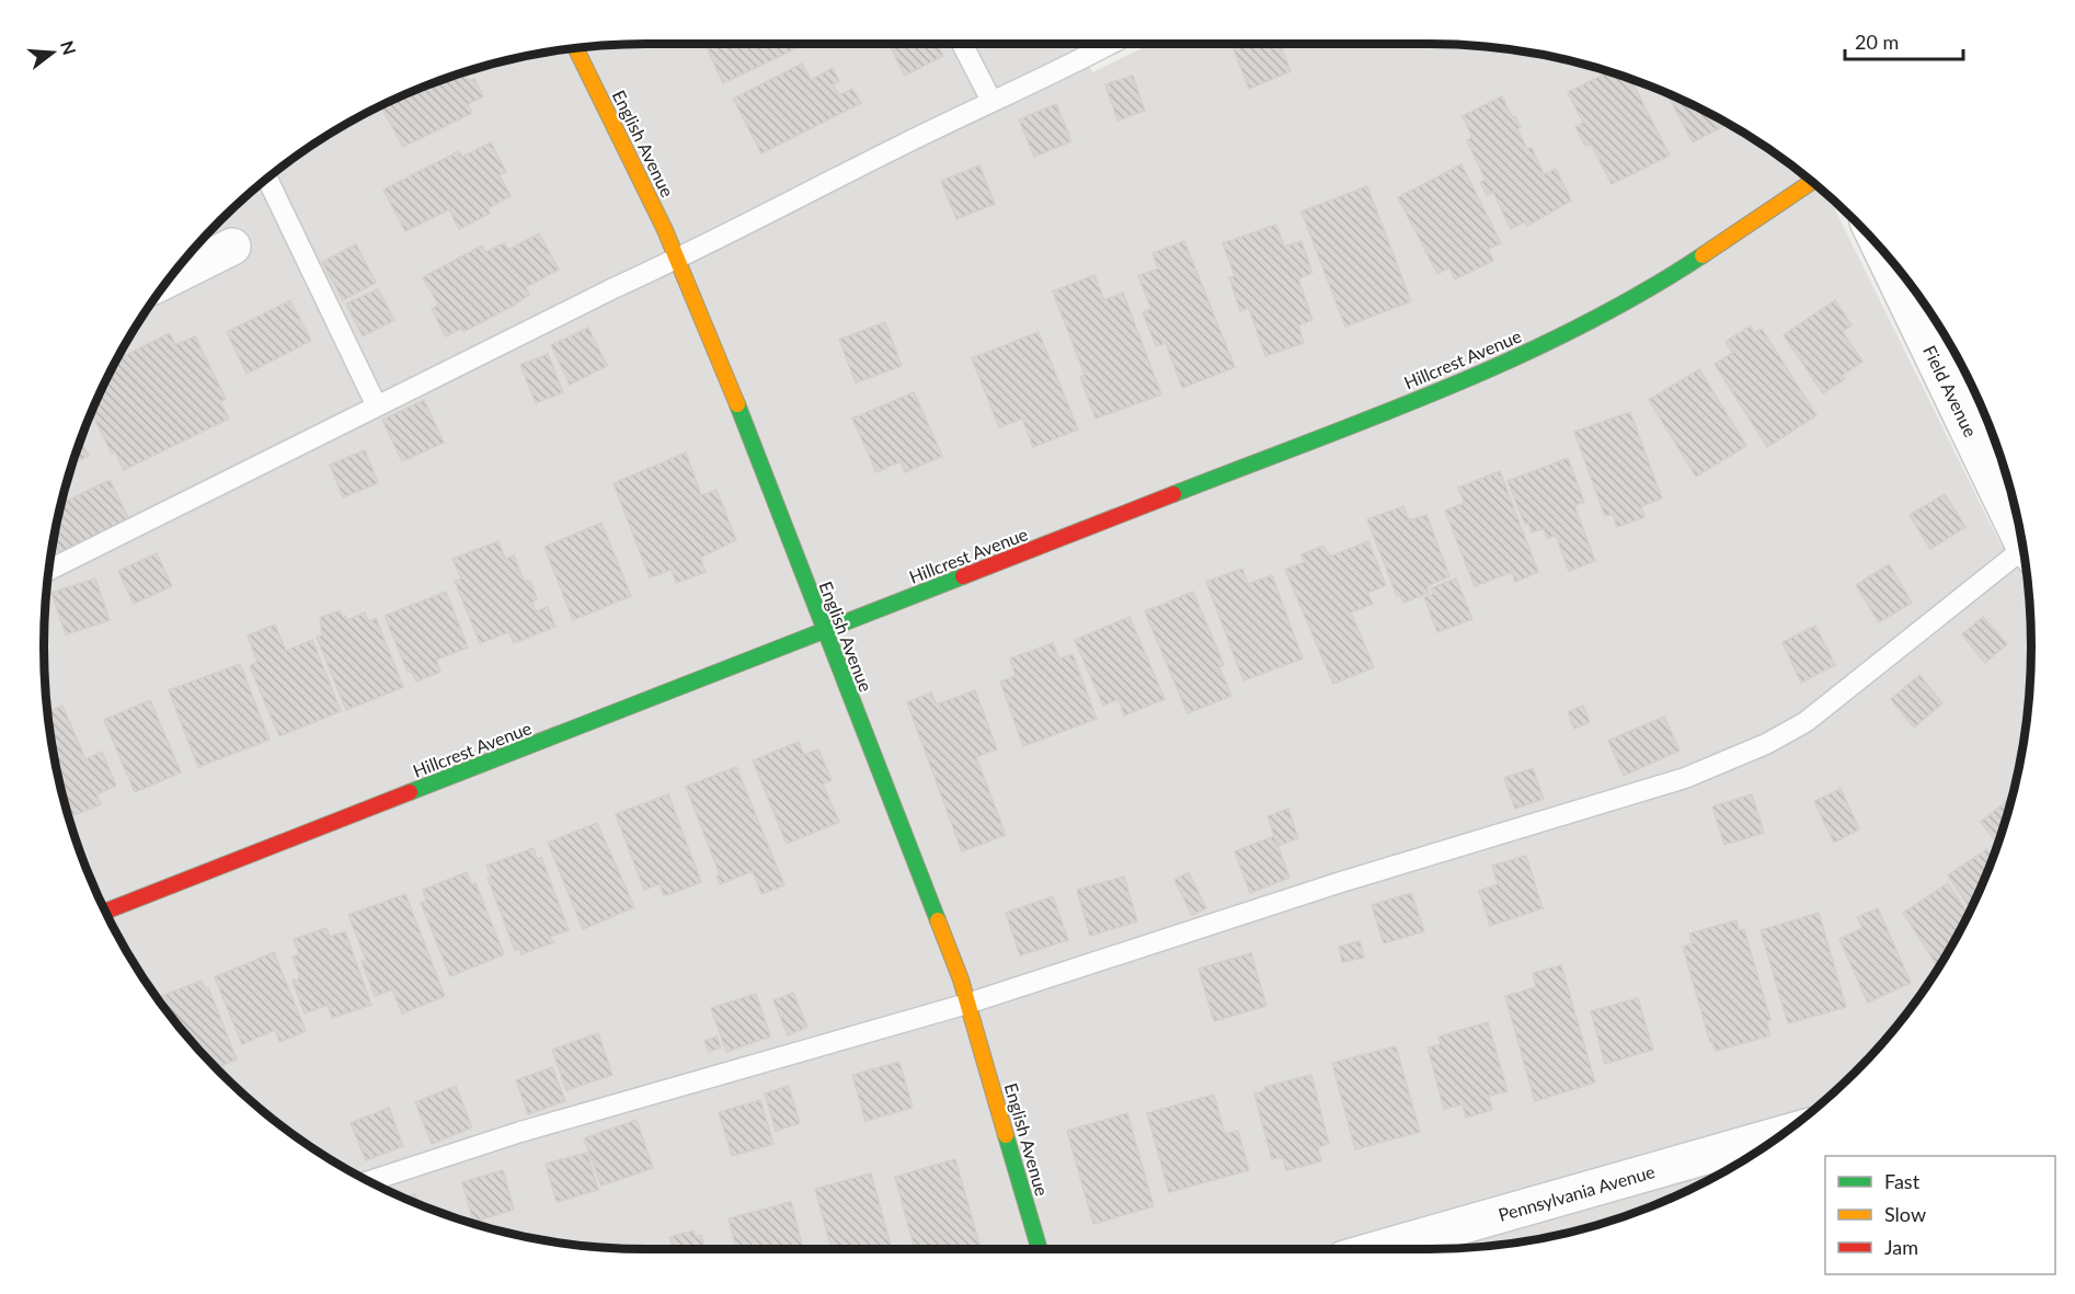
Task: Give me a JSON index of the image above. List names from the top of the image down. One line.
{"streets":{"main road":["English Avenue","Hillcrest Avenue"],"street":["Field Avenue","Pennsylvania Avenue"]},"crossings":[["English Avenue","Hillcrest Avenue"]],"legend":["Fast","Slow","Jam"],"scale_bar":"20 m","north":"right"}
